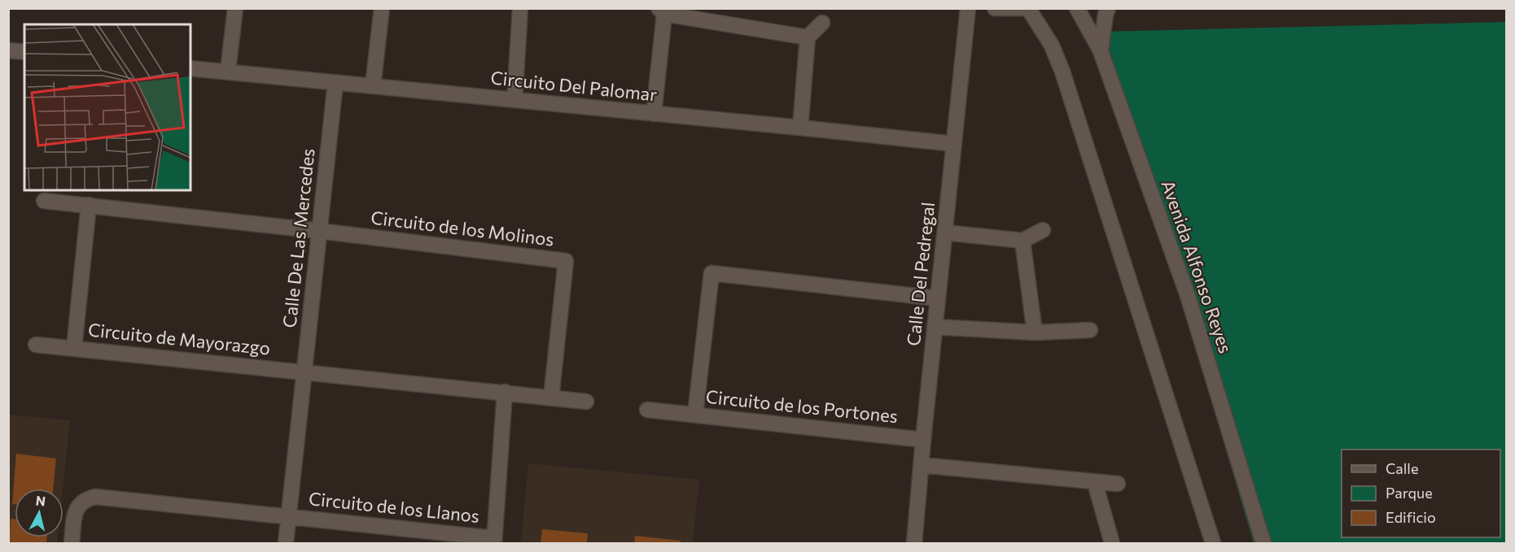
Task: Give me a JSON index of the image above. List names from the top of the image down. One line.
{"streets":{"street":["Circuito Del Palomar","Circuito de los Molinos","Calle De Las Mercedes","Avenida Alfonso Reyes","Calle Del Pedregal","Circuito de Mayorazgo","Circuito de los Portones","Circuito de los Llanos"]},"crossings":[["Circuito Del Palomar","Calle De Las Mercedes"],["Circuito Del Palomar","Calle Del Pedregal"],["Circuito de los Molinos","Calle De Las Mercedes"],["Calle De Las Mercedes","Circuito de Mayorazgo"],["Calle De Las Mercedes","Circuito de los Llanos"],["Calle Del Pedregal","Circuito de los Portones"]],"legend":["Calle","Parque","Edificio"],"north":"top"}
